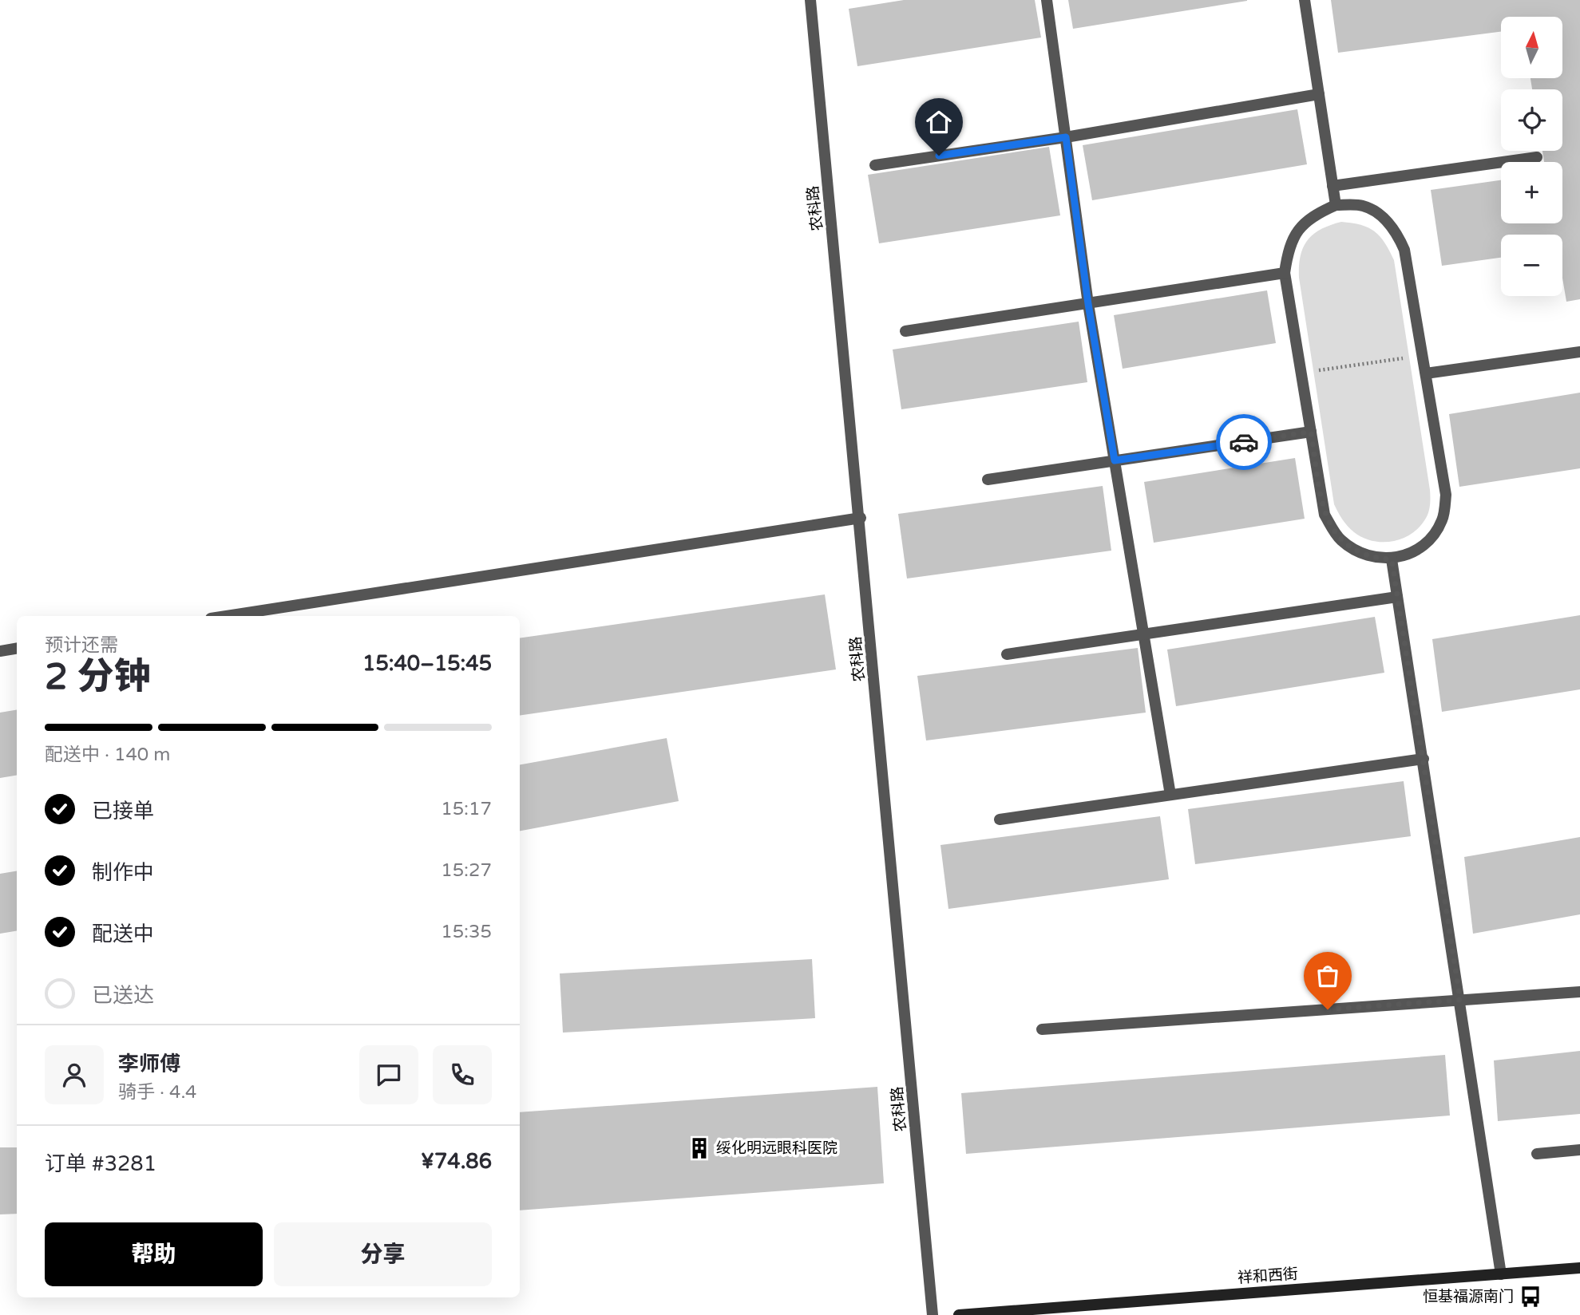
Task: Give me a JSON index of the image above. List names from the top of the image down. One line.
{"streets":{"main road":["祥和西街"],"street":["农科路"]},"places":{"building":["绥化明远眼科医院"],"bus stop":["恒基福源南门"]},"north":"top","page":{"map_buttons":["+","−"],"heading":["2 分钟","预计还需","15:40–15:45"],"panel":["李师傅","骑手 · 4.4","订单 #3281","¥74.86"],"bar":"配送中 · 140 m","list":[["已接单","15:17"],["制作中","15:27"],["配送中","15:35"],"已送达"],"buttons":["帮助","分享"]}}
